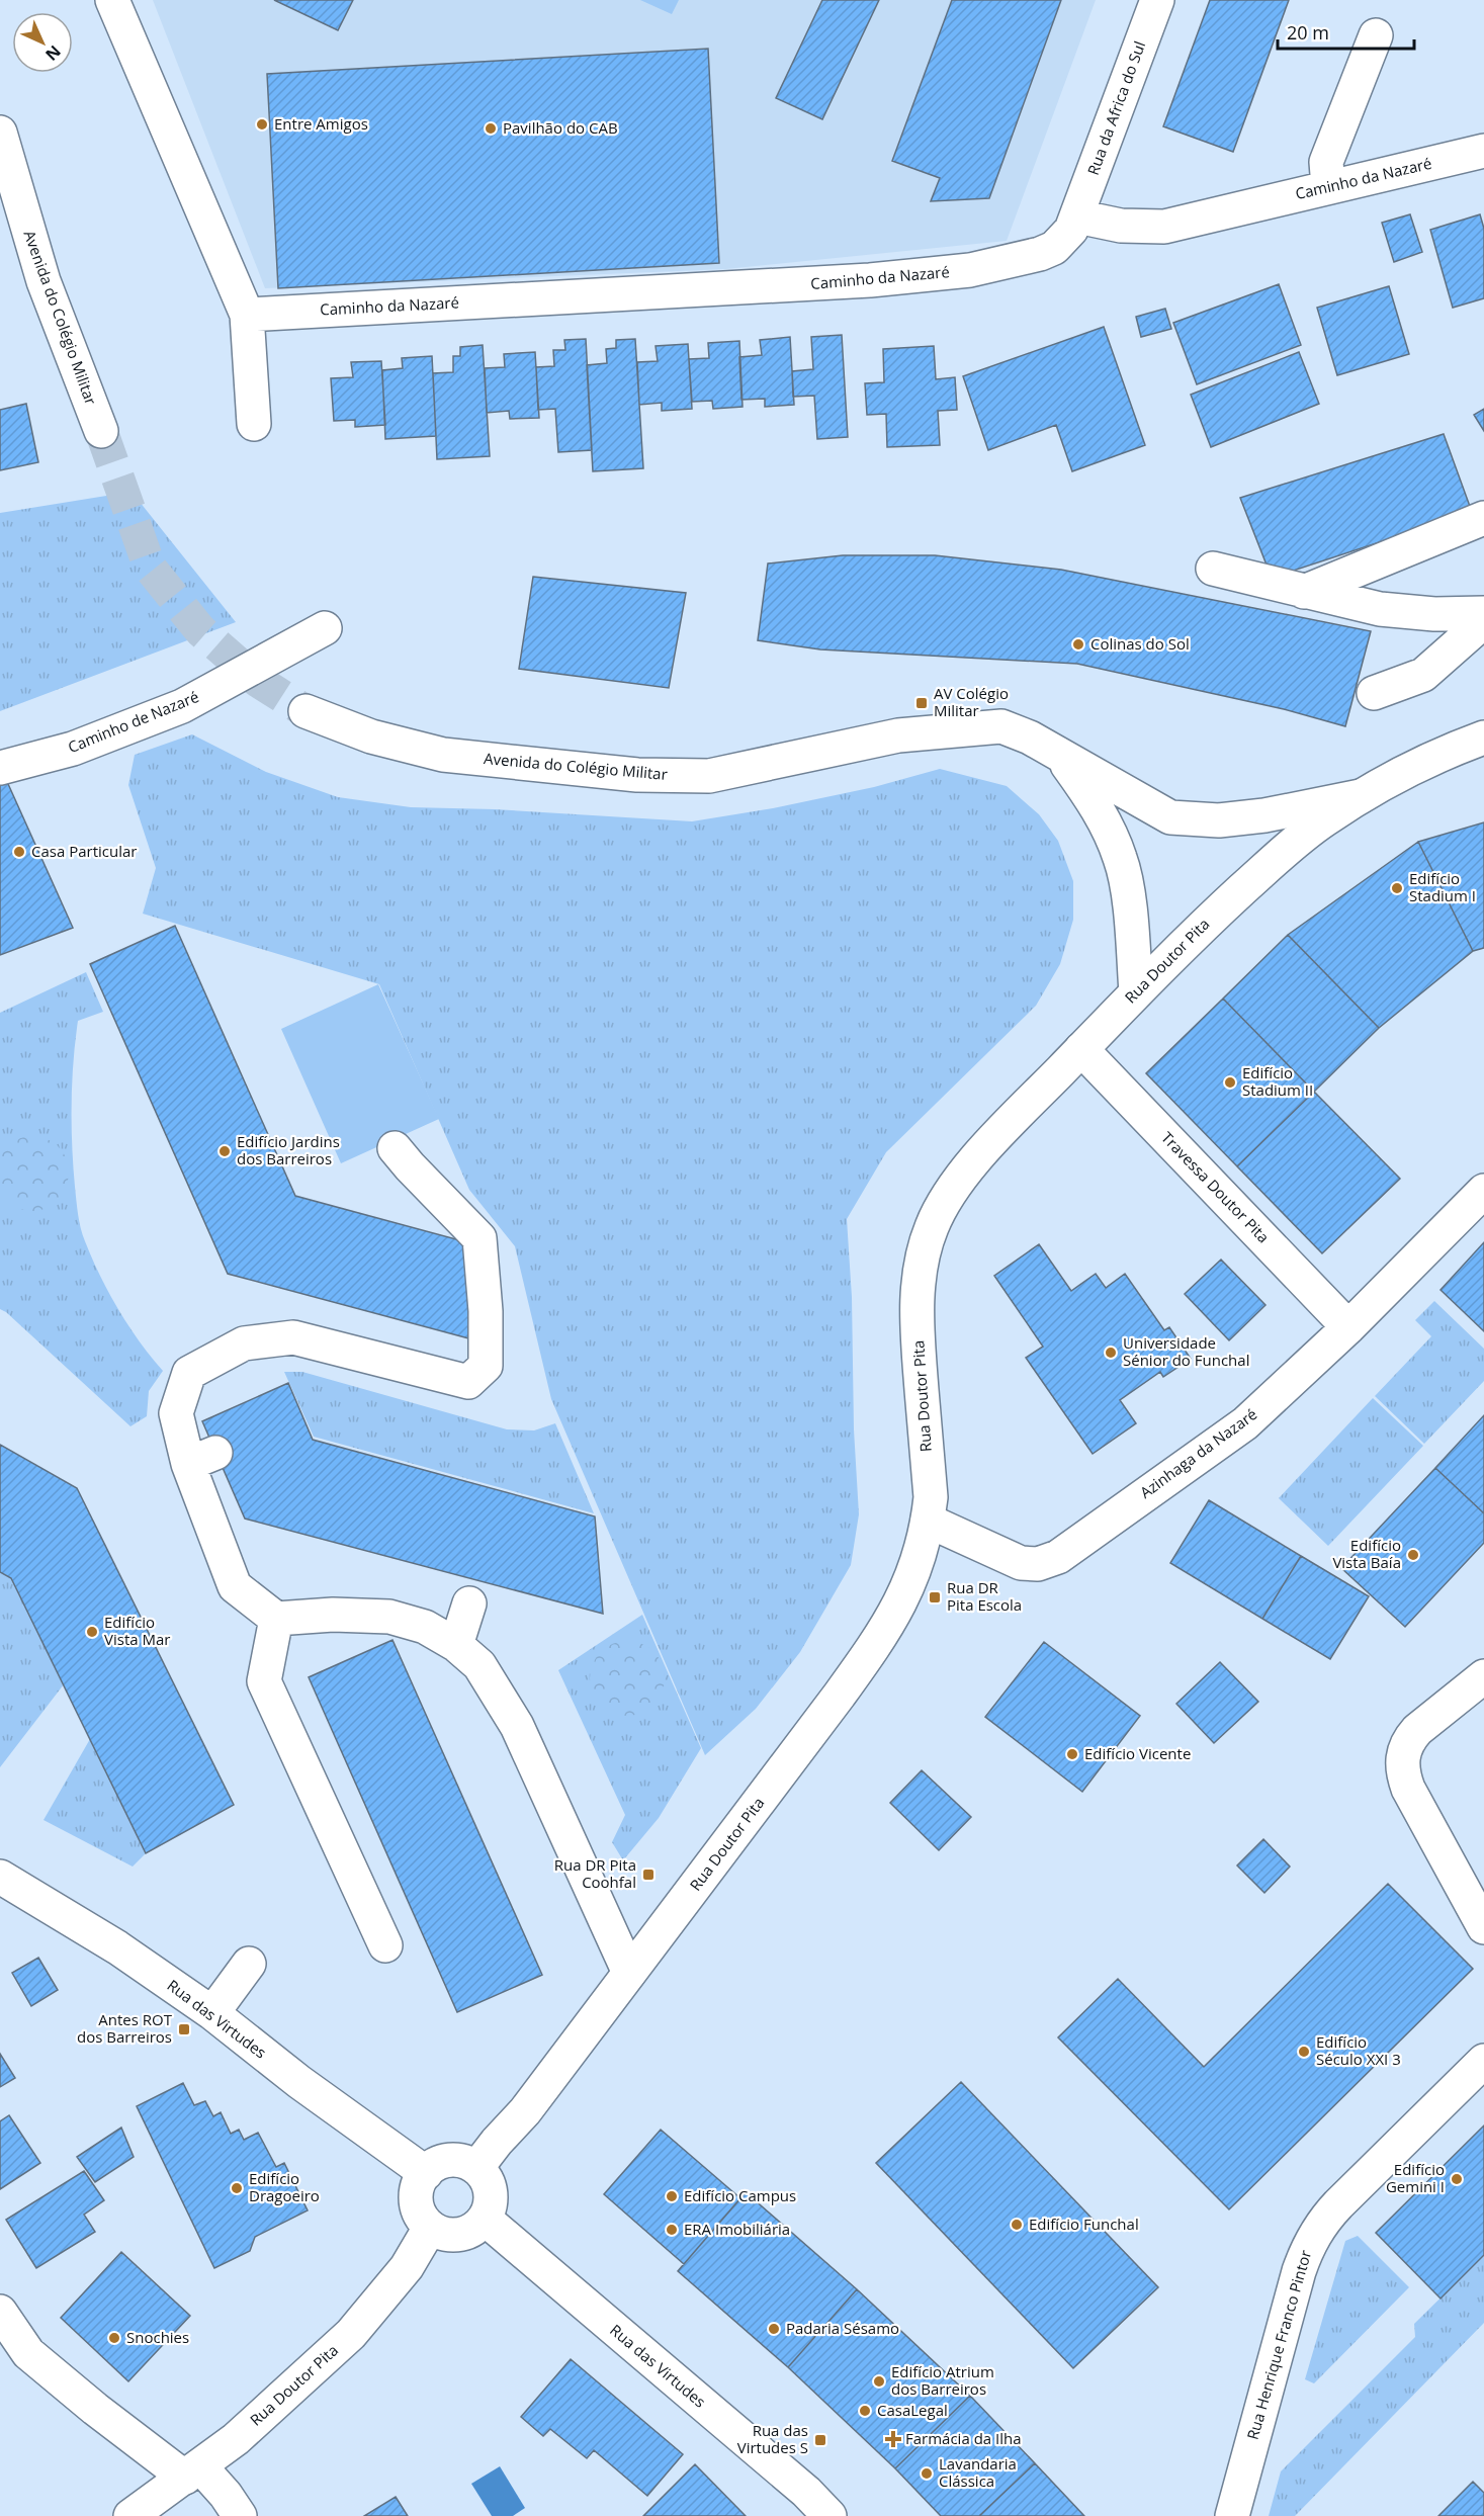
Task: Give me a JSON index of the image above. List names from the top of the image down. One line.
{"streets":{"street":["Rua da Africa do Sul","Caminho da Nazaré","Avenida do Colégio Militar","Caminho de Nazaré","Rua Doutor Pita","Travessa Doutor Pita","Azinhaga da Nazaré","Rua das Virtudes","Rua Henrique Franco Pintor"]},"crossings":[["Rua da Africa do Sul","Caminho da Nazaré"],["Avenida do Colégio Militar","Rua Doutor Pita"],["Rua Doutor Pita","Travessa Doutor Pita"],["Rua Doutor Pita","Azinhaga da Nazaré"],["Rua Doutor Pita","Rua das Virtudes"],["Travessa Doutor Pita","Azinhaga da Nazaré"]],"places":{"other":["Entre Amigos","Pavilhão do CAB","Colinas do Sol","Casa Particular","Edifício Stadium I","Edifício Stadium II","Edifício Jardins dos Barreiros","Universidade Sénior do Funchal","Edifício Vista Baía","Edifício Vista Mar","Edifício Vicente","Edifício Século XXI 3","Edifício Gemini I","Edifício Dragoeiro","Edifício Campus","Edifício Funchal","ERA Imobiliária","Padaria Sésamo","Snochies","Edifício Atrium dos Barreiros","CasaLegal","Lavandaria Clássica"],"transit":["AV Colégio Militar","Rua DR Pita Escola","Rua DR Pita Coohfal","Antes ROT dos Barreiros","Rua das Virtudes S"],"health":["Farmácia da Ilha"]},"scale_bar":"20 m","north":"bottom right"}
